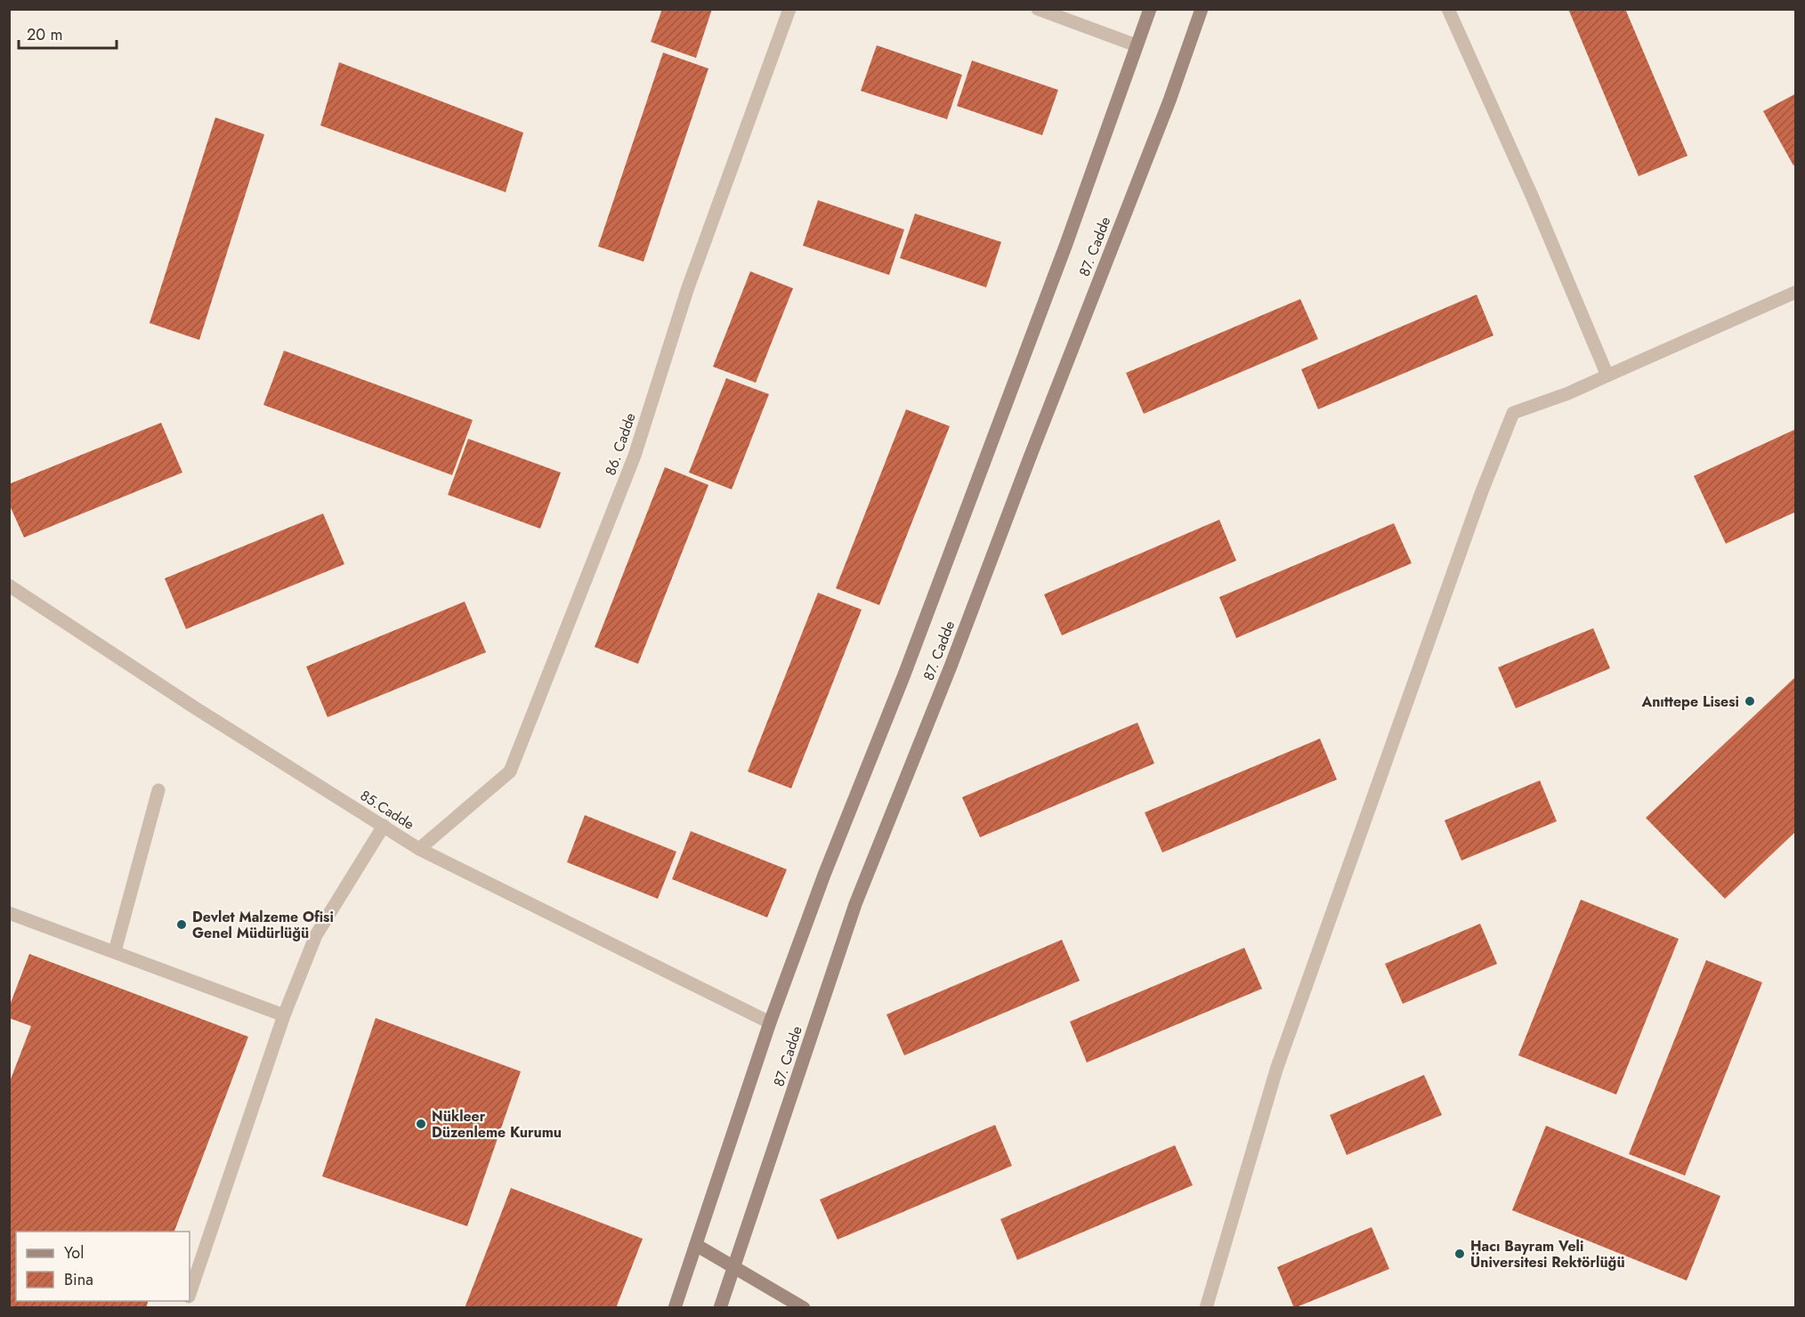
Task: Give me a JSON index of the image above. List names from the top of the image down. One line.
{"streets":{"street":["87. Cadde","86. Cadde","85.Cadde"]},"crossings":[["87. Cadde","85.Cadde"],["86. Cadde","85.Cadde"]],"places":["Anıttepe Lisesi","Devlet Malzeme Ofisi Genel Müdürlüğü","Nükleer Düzenleme Kurumu","Hacı Bayram Veli Üniversitesi Rektörlüğü"],"legend":["Yol","Bina"],"scale_bar":"20 m"}
